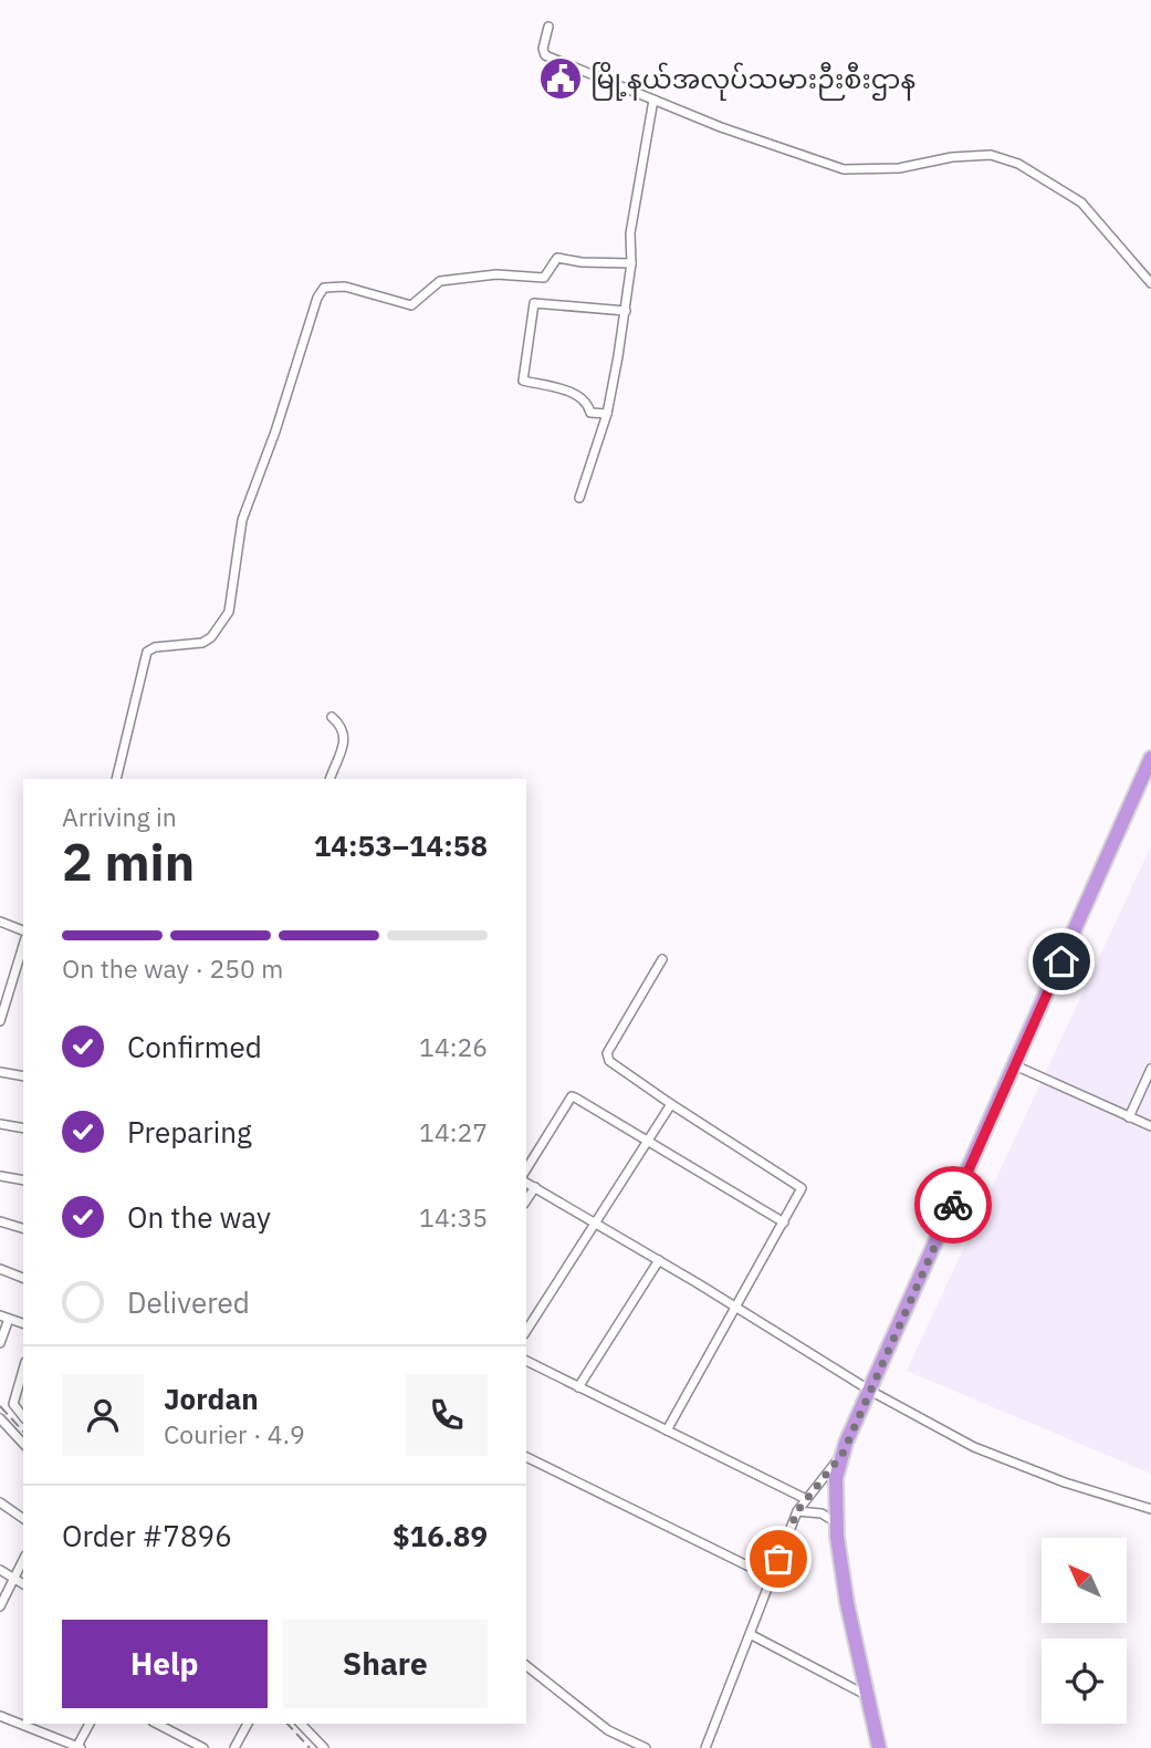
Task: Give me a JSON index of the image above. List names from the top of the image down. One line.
{"places":{"public building":["မြို့နယ်အလုပ်သမားဉီးစီးဌာန"]},"north":"top left","page":{"heading":["2 min","Arriving in","14:53–14:58"],"panel":["Jordan","Courier · 4.9","Order #7896","$16.89"],"bar":"On the way · 250 m","list":[["Confirmed","14:26"],["Preparing","14:27"],["On the way","14:35"],"Delivered"],"buttons":["Help","Share"]}}
